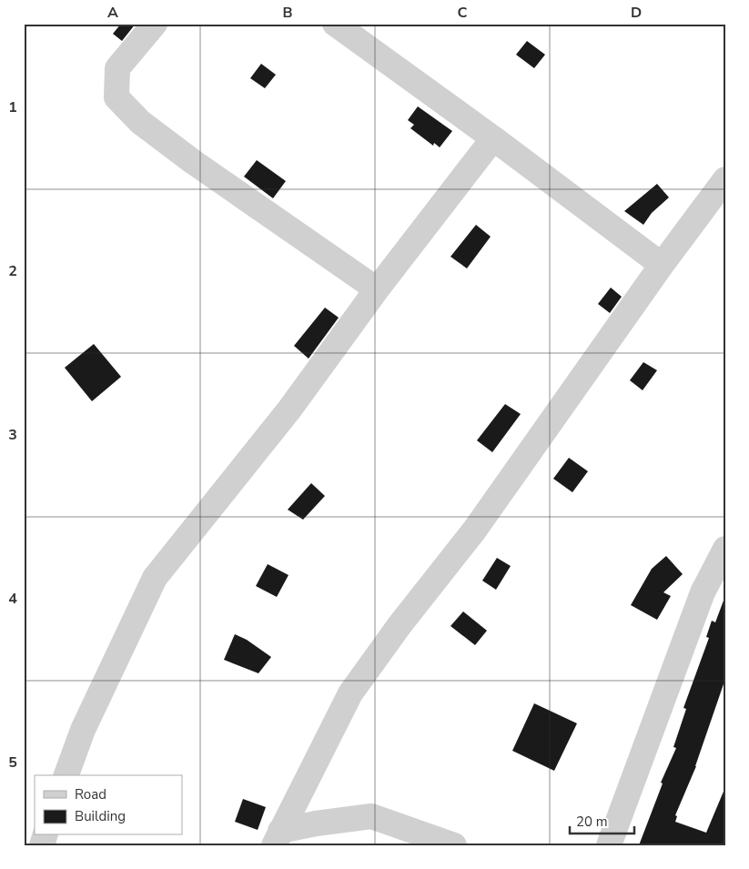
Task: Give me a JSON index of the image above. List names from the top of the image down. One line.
{"legend":["Road","Building"],"scale_bar":"20 m","grid":{"columns":["A","B","C","D"],"rows":["1","2","3","4","5"]}}
